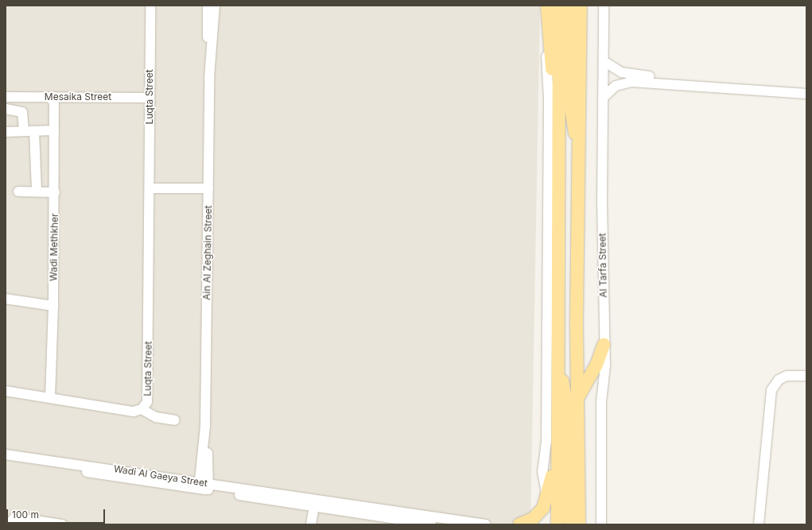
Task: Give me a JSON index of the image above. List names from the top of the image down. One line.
{"streets":{"street":["Mesaika Street","Luqta Street","Wadi Methkher","Ain Al Zeghain Street","Al Tarfa Street","Wadi Al Gaeya Street"]},"crossings":[["Mesaika Street","Luqta Street"],["Mesaika Street","Wadi Methkher"],["Luqta Street","Wadi Methkher"],["Ain Al Zeghain Street","Wadi Al Gaeya Street"]],"scale_bar":"100 m"}
